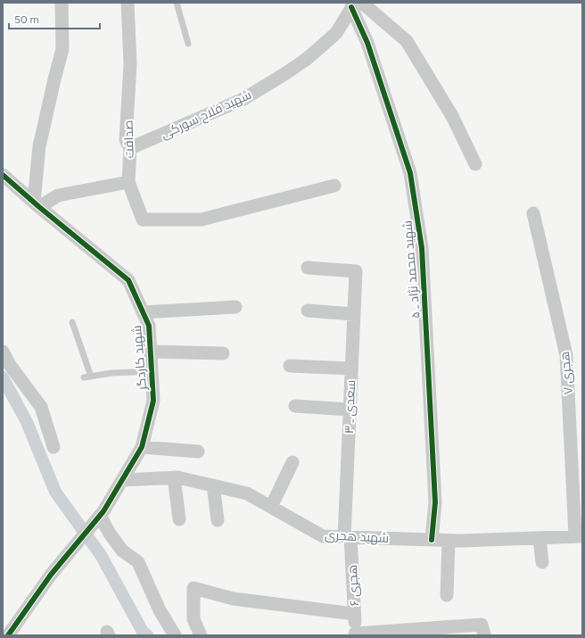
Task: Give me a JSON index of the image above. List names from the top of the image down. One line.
{"streets":{"street":["شهید فلاح سورکی","صداقت","شهید محمد نژاد ـ ۵","شهید کاردگر","هجری ۷","سعدی ـ ۳","شهید هجری","هجری ۶"]},"crossings":[["شهید فلاح سورکی","صداقت"],["شهید فلاح سورکی","شهید محمد نژاد ـ ۵"],["شهید محمد نژاد ـ ۵","شهید هجری"],["شهید کاردگر","شهید هجری"],["هجری ۷","شهید هجری"],["سعدی ـ ۳","شهید هجری"],["سعدی ـ ۳","هجری ۶"],["شهید هجری","هجری ۶"]],"scale_bar":"50 m"}
